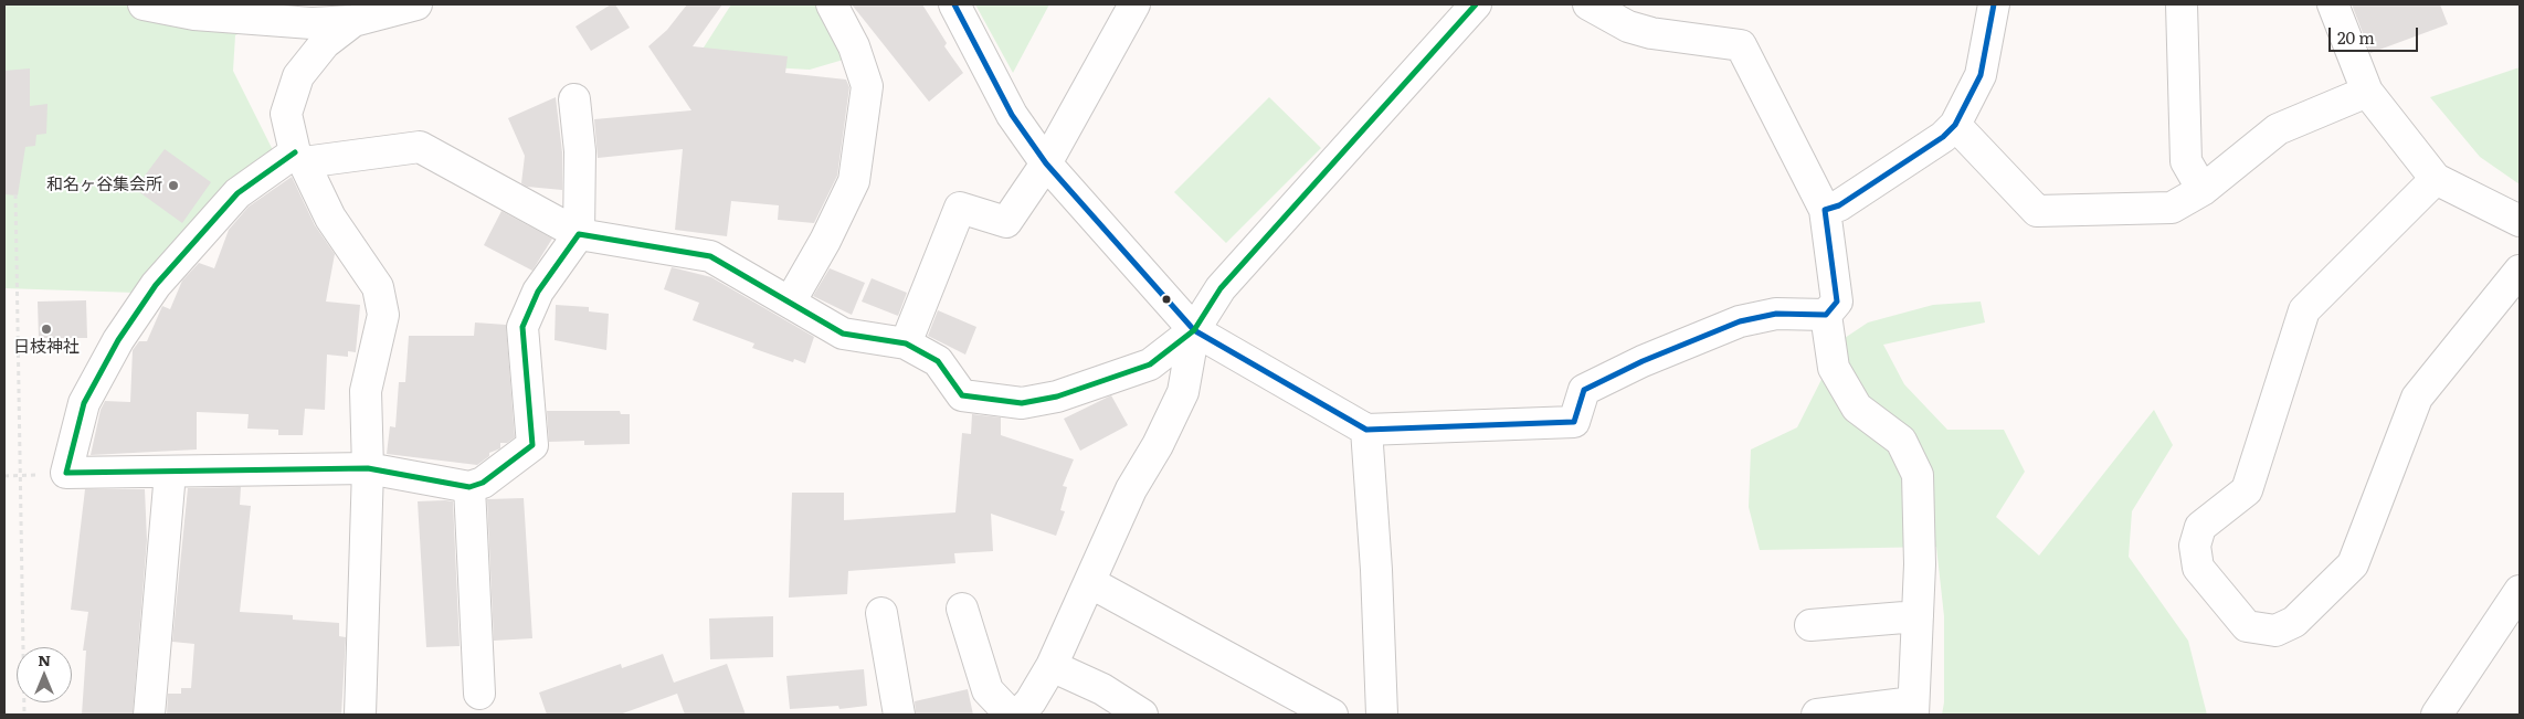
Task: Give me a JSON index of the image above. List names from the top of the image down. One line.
{"places":["和名ヶ谷集会所","日枝神社"],"scale_bar":"20 m","north":"top"}
